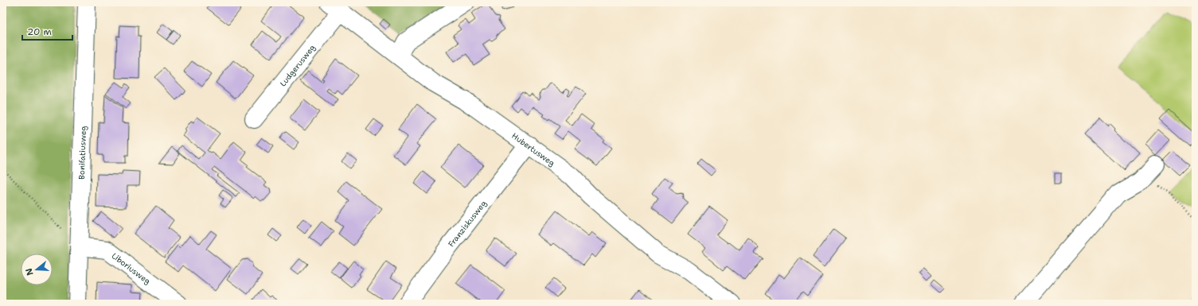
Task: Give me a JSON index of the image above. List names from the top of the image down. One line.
{"streets":{"street":["Ludgerusweg","Hubertusweg","Bonifatiusweg","Franziskusweg","Liboriusweg"]},"crossings":[["Ludgerusweg","Hubertusweg"],["Hubertusweg","Franziskusweg"],["Bonifatiusweg","Liboriusweg"]],"scale_bar":"20 m","north":"left"}
